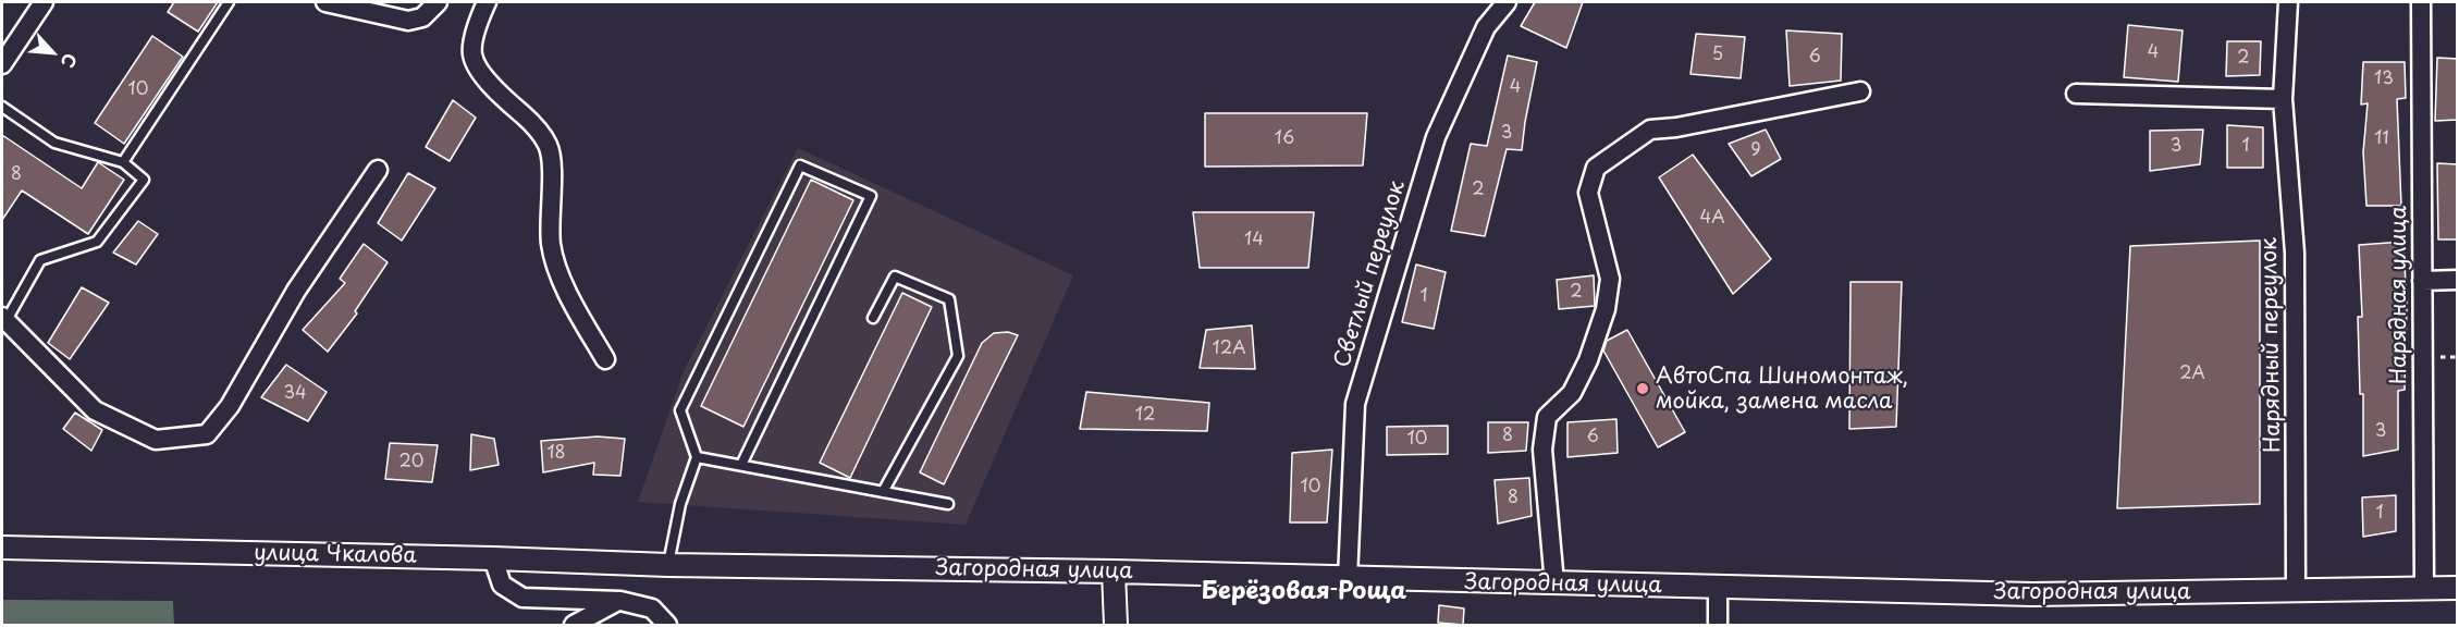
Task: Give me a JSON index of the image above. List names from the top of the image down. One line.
{"streets":{"street":["Светлый переулок","Нарядная улица","Нарядный переулок","улица Чкалова","Загородная улица"]},"crossings":[["Светлый переулок","Загородная улица"],["Нарядная улица","Загородная улица"],["Нарядный переулок","Загородная улица"],["улица Чкалова","Загородная улица"]],"districts":["Берёзовая Роща"],"places":["АвтоСпа Шиномонтаж, мойка, замена масла"],"house_numbers":["4","5","6","2","13","4","10","3","16","11","3","1","9","8","2","4А","14","2","1","12А","2А","34","12","3","8","6","10","18","20","10","8","1"],"north":"bottom right"}
